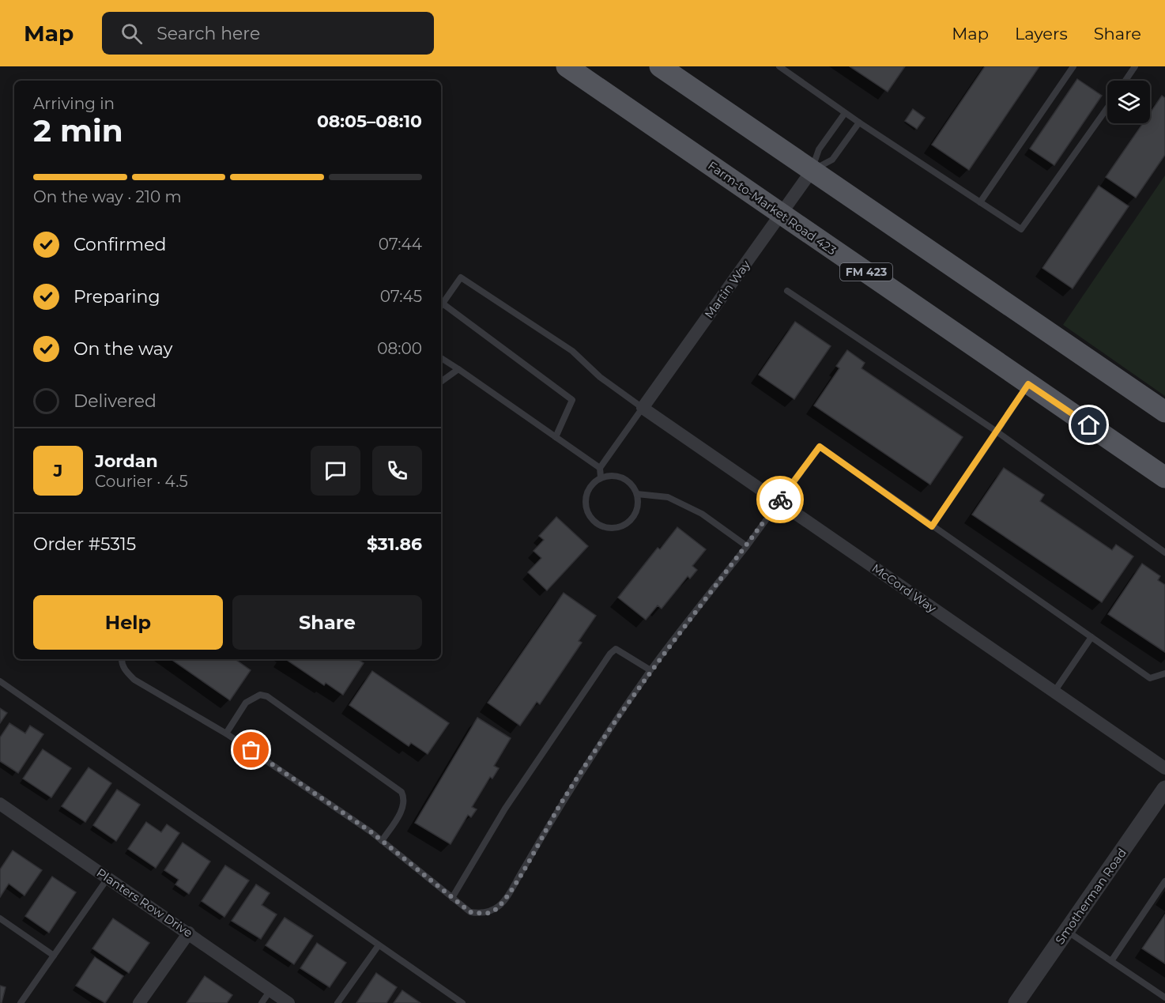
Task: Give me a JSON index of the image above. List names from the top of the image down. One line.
{"streets":{"main road":["Farm-to-Market Road 423","FM 423"],"street":["Martin Way","McCord Way","Smotherman Road","Planters Row Drive"]},"crossings":[["Farm-to-Market Road 423","Martin Way"],["Martin Way","McCord Way"]],"page":{"header":"Map","search":"Search here","nav":["Map","Layers","Share"],"heading":["2 min","Arriving in","08:05–08:10"],"panel":["Jordan","Courier · 4.5","Order #5315","$31.86"],"bar":"On the way · 210 m","list":[["Confirmed","07:44"],["Preparing","07:45"],["On the way","08:00"],"Delivered"],"round":"J","buttons":["Help","Share"]}}
